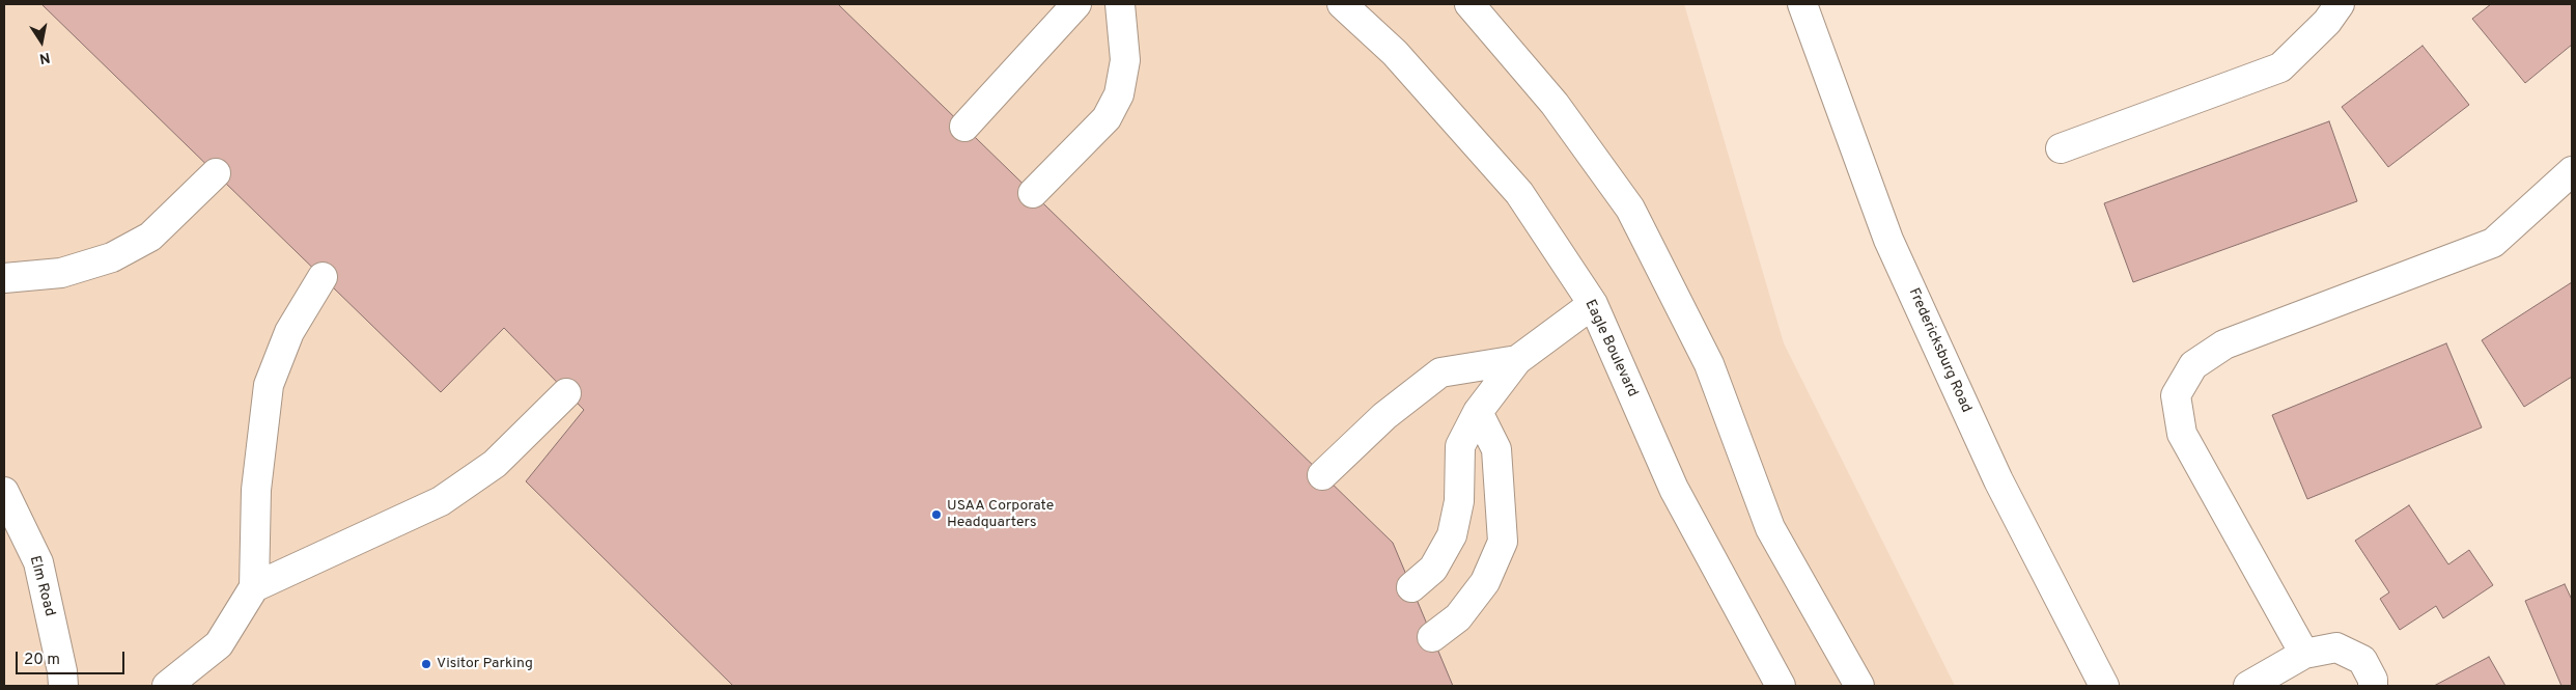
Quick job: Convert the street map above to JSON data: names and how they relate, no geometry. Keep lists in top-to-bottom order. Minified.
{"streets":{"street":["Eagle Boulevard","Fredericksburg Road","Elm Road"]},"places":["USAA Corporate Headquarters","Visitor Parking"],"scale_bar":"20 m","north":"bottom"}
